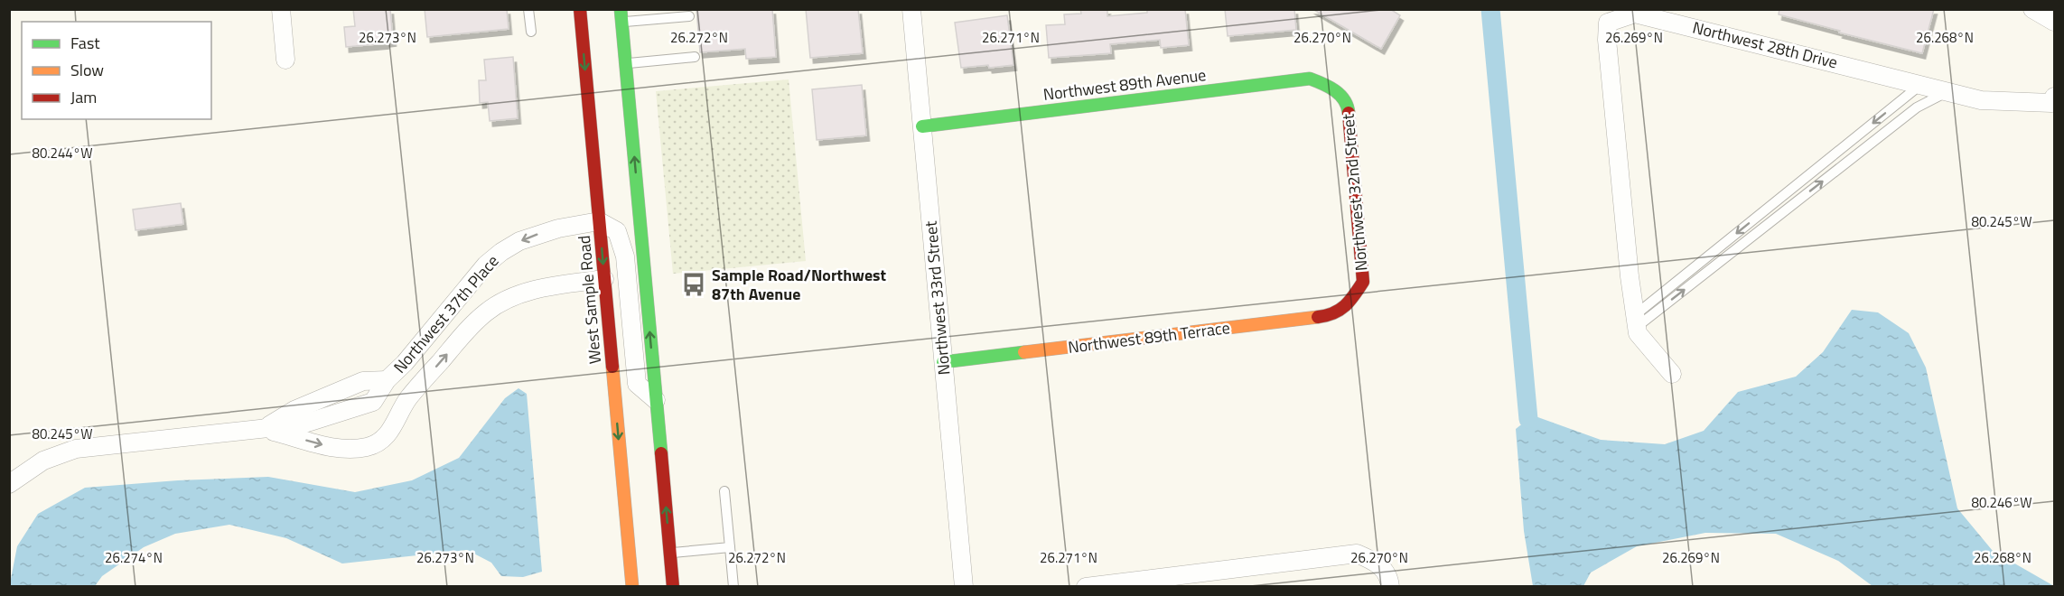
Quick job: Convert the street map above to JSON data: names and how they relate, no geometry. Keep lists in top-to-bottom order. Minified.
{"streets":{"main road":["Northwest 89th Avenue","Northwest 32nd Street","West Sample Road","Northwest 89th Terrace"],"street":["Northwest 28th Drive","Northwest 33rd Street","Northwest 37th Place"]},"crossings":[["Northwest 89th Avenue","Northwest 32nd Street"],["Northwest 89th Avenue","Northwest 33rd Street"],["Northwest 32nd Street","Northwest 89th Terrace"],["Northwest 33rd Street","Northwest 89th Terrace"],["West Sample Road","Northwest 37th Place"]],"places":{"bus stop":["Sample Road/Northwest 87th Avenue"]},"legend":["Fast","Slow","Jam"],"coordinates":["26.273°N","26.272°N","26.271°N","26.270°N","26.269°N","26.268°N","80.244°W","80.245°W","80.246°W","26.274°N"]}
